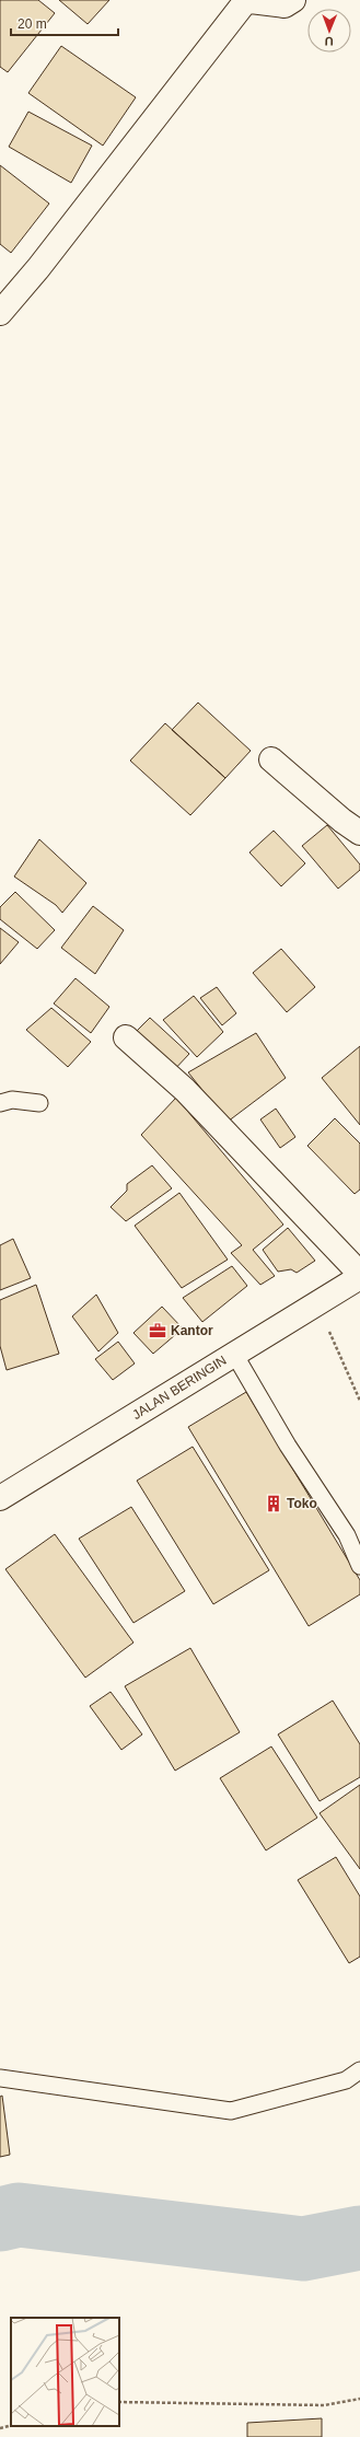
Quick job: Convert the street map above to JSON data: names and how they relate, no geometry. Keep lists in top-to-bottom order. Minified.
{"streets":{"street":["JALAN BERINGIN"]},"places":{"office":["Kantor"],"building":["Toko"]},"scale_bar":"20 m","north":"bottom"}
